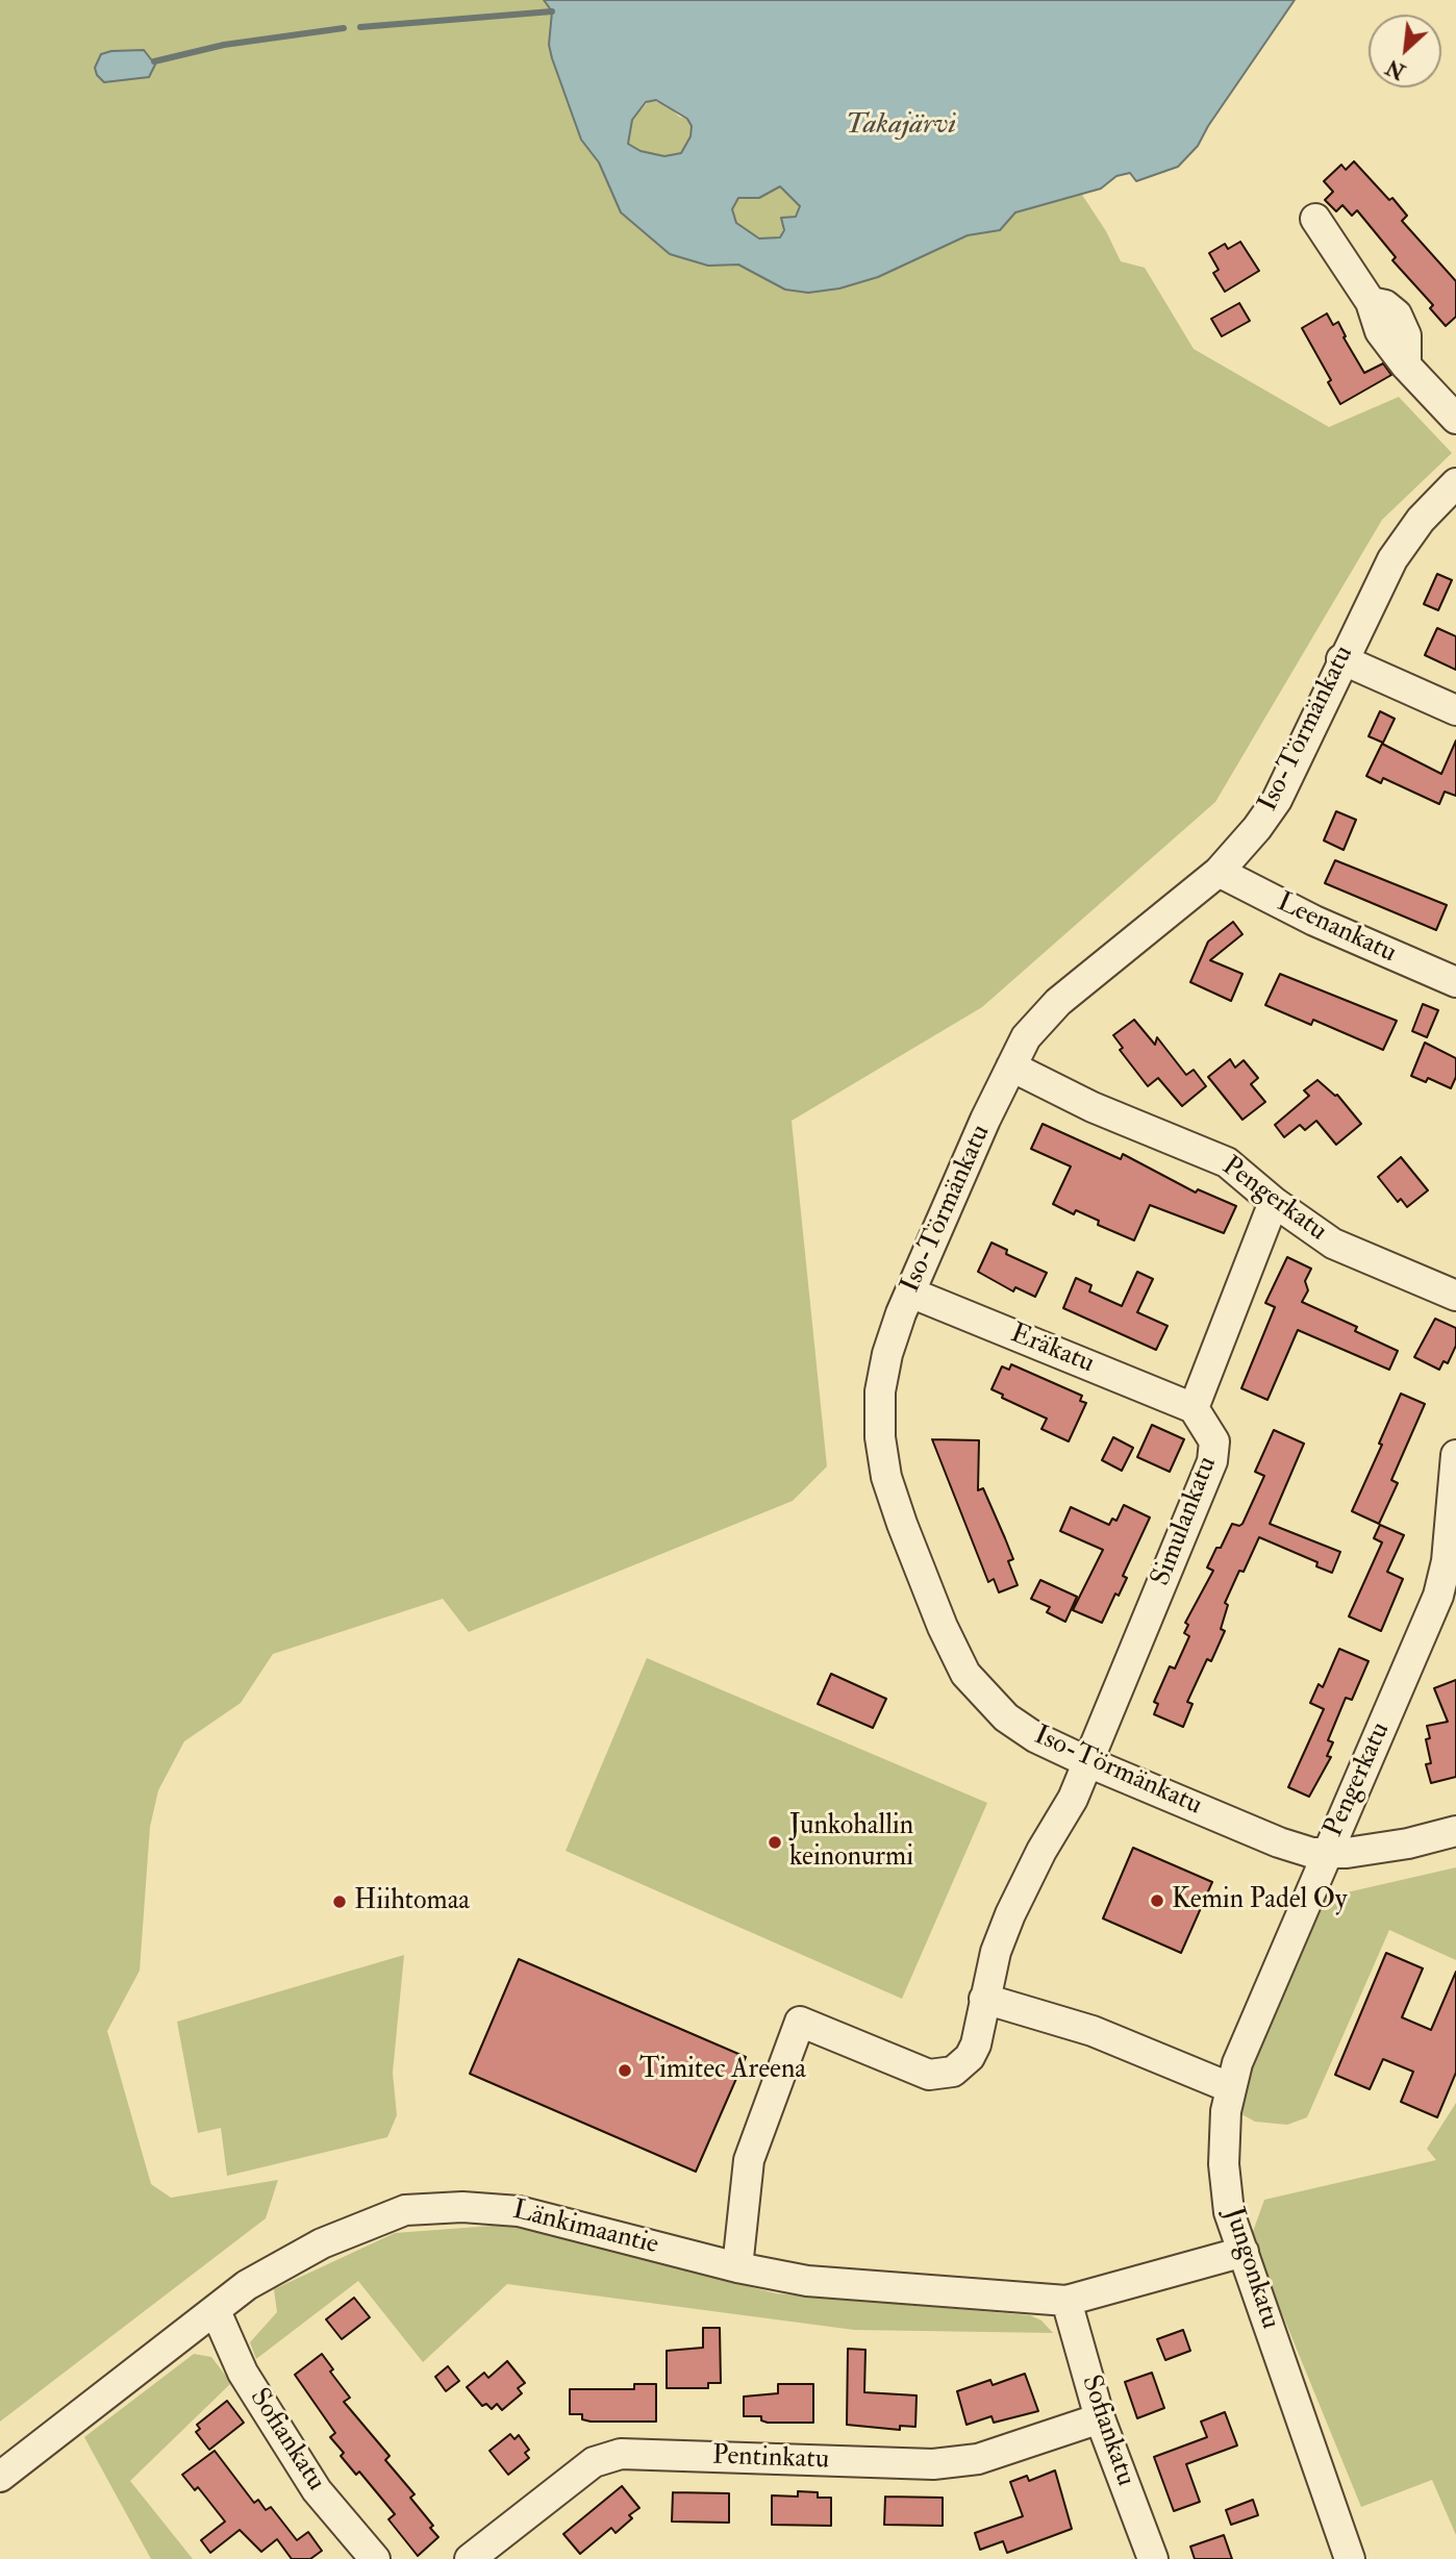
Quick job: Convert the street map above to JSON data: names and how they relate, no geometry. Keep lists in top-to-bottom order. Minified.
{"streets":{"street":["Iso-Törmänkatu","Leenankatu","Pengerkatu","Eräkatu","Simulankatu","Länkimaantie","Jungonkatu","Sofiankatu","Pentinkatu"]},"crossings":[["Iso-Törmänkatu","Leenankatu"],["Iso-Törmänkatu","Pengerkatu"],["Iso-Törmänkatu","Eräkatu"],["Iso-Törmänkatu","Simulankatu"],["Iso-Törmänkatu","Jungonkatu"],["Pengerkatu","Jungonkatu"],["Eräkatu","Simulankatu"],["Simulankatu","Länkimaantie"],["Länkimaantie","Jungonkatu"],["Länkimaantie","Sofiankatu"],["Sofiankatu","Pentinkatu"]],"water":["Takajärvi"],"places":["Junkohallin keinonurmi","Kemin Padel Oy","Hiihtomaa","Timitec Areena"],"north":"bottom left"}
